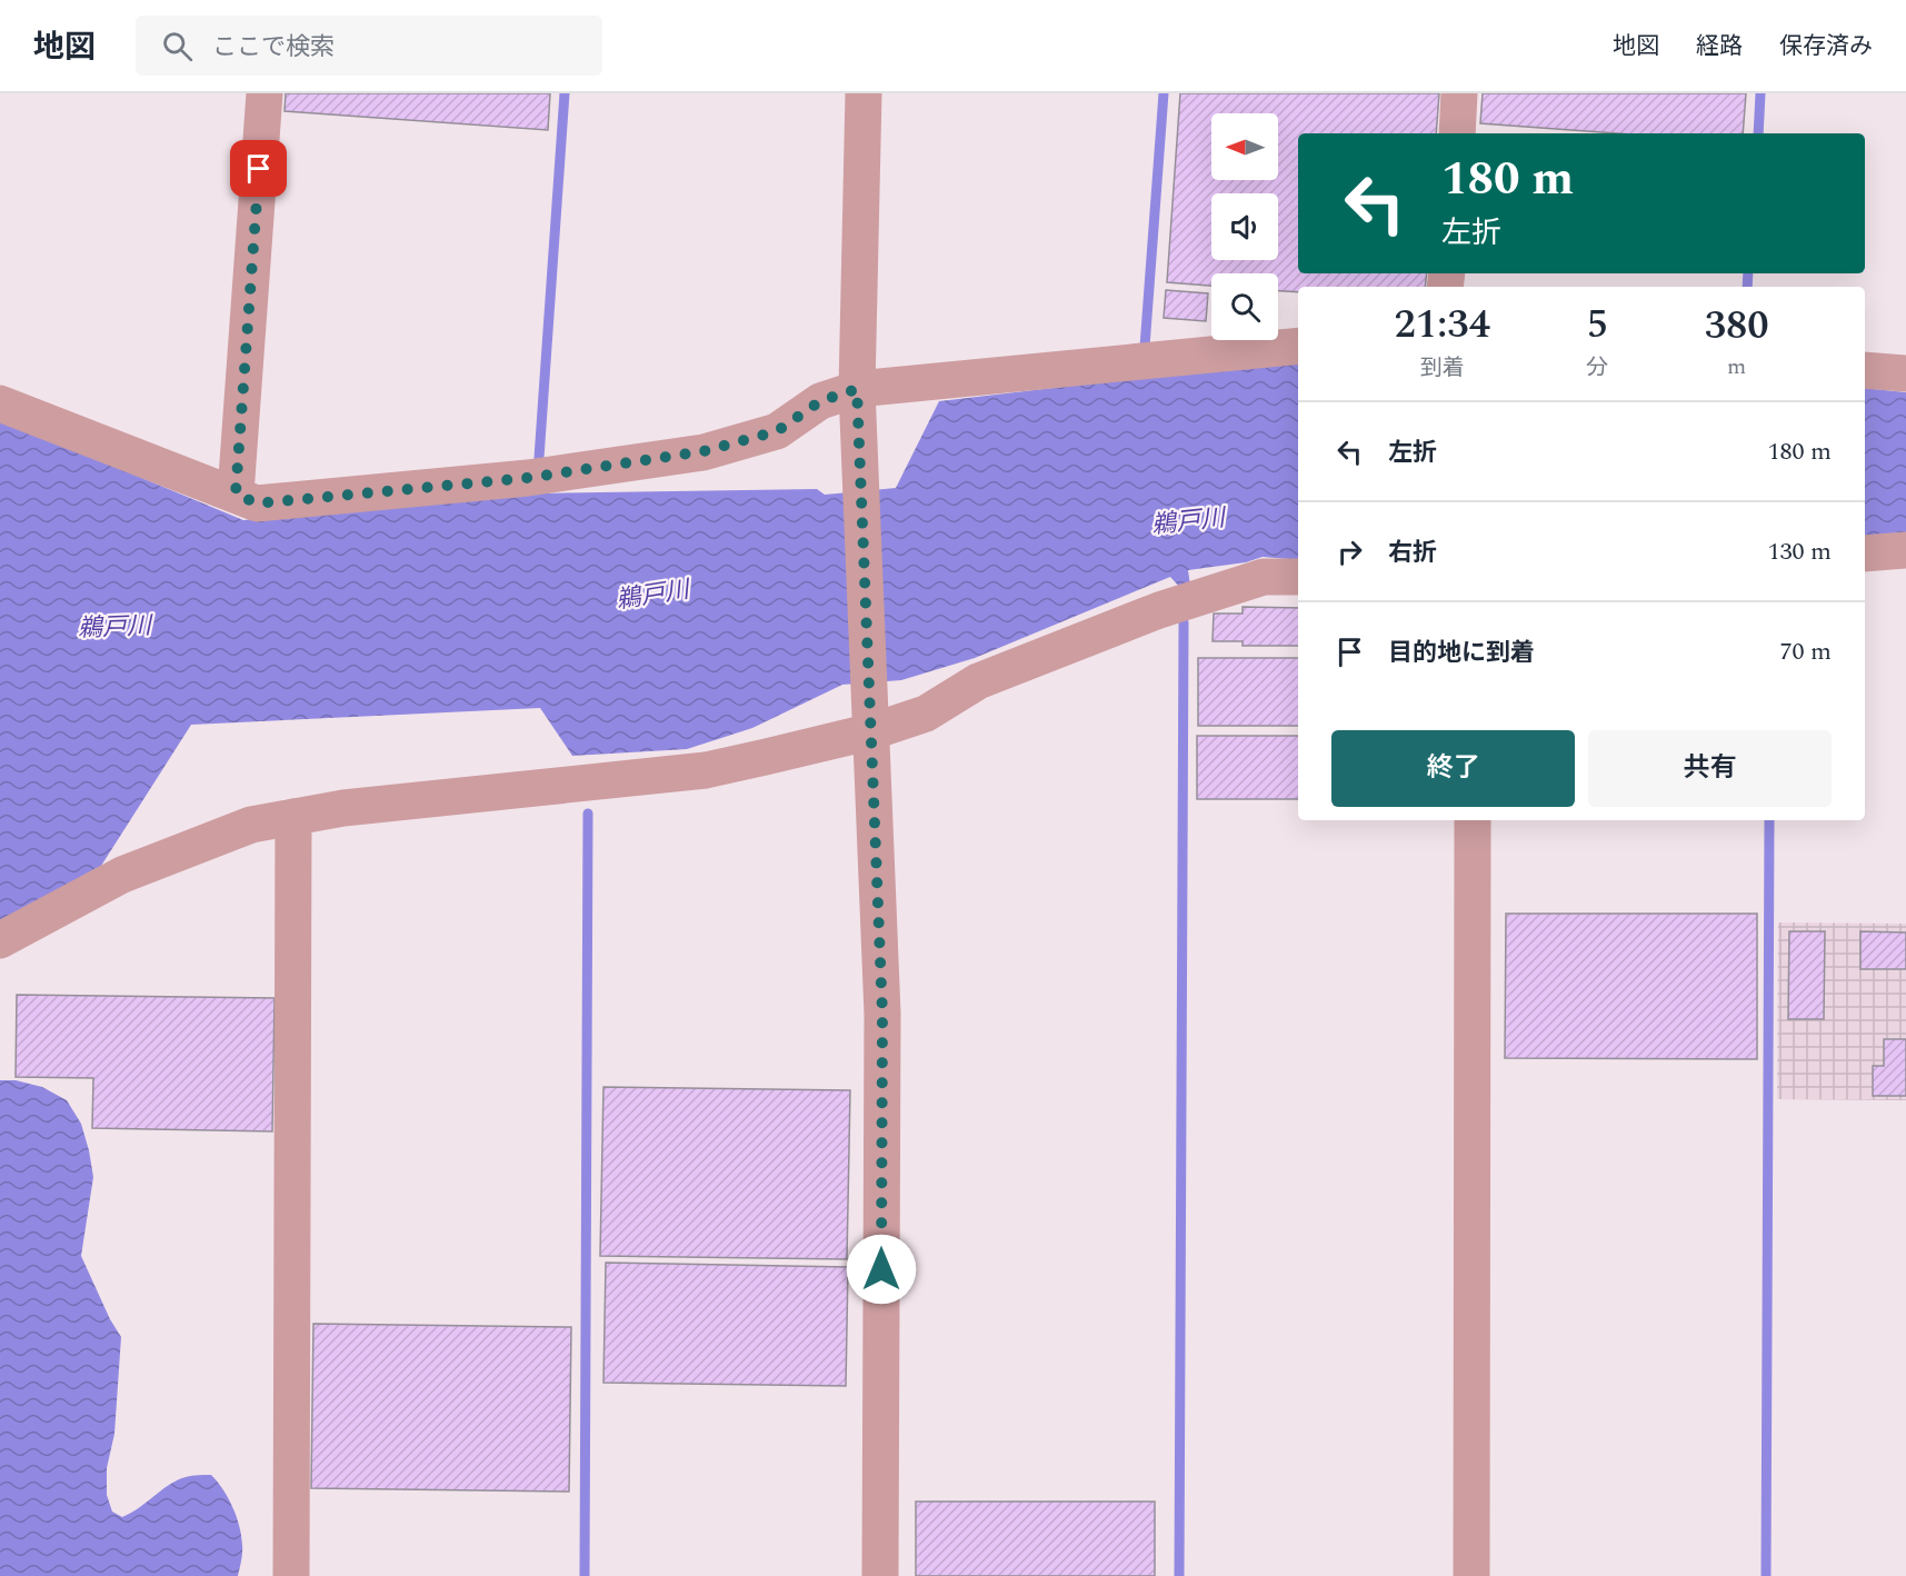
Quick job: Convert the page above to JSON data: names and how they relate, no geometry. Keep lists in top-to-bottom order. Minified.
{"water":["鵜戸川"],"north":"left","page":{"header":"地図","search":"ここで検索","nav":["地図","経路","保存済み"],"turn":["180 m","左折"],"eta":["21:34","到着","5","分","380","m"],"list":[{"name":"左折","value":"180 m"},{"name":"右折","value":"130 m"},{"name":"目的地に到着","value":"70 m"}],"buttons":["終了","共有"]}}
